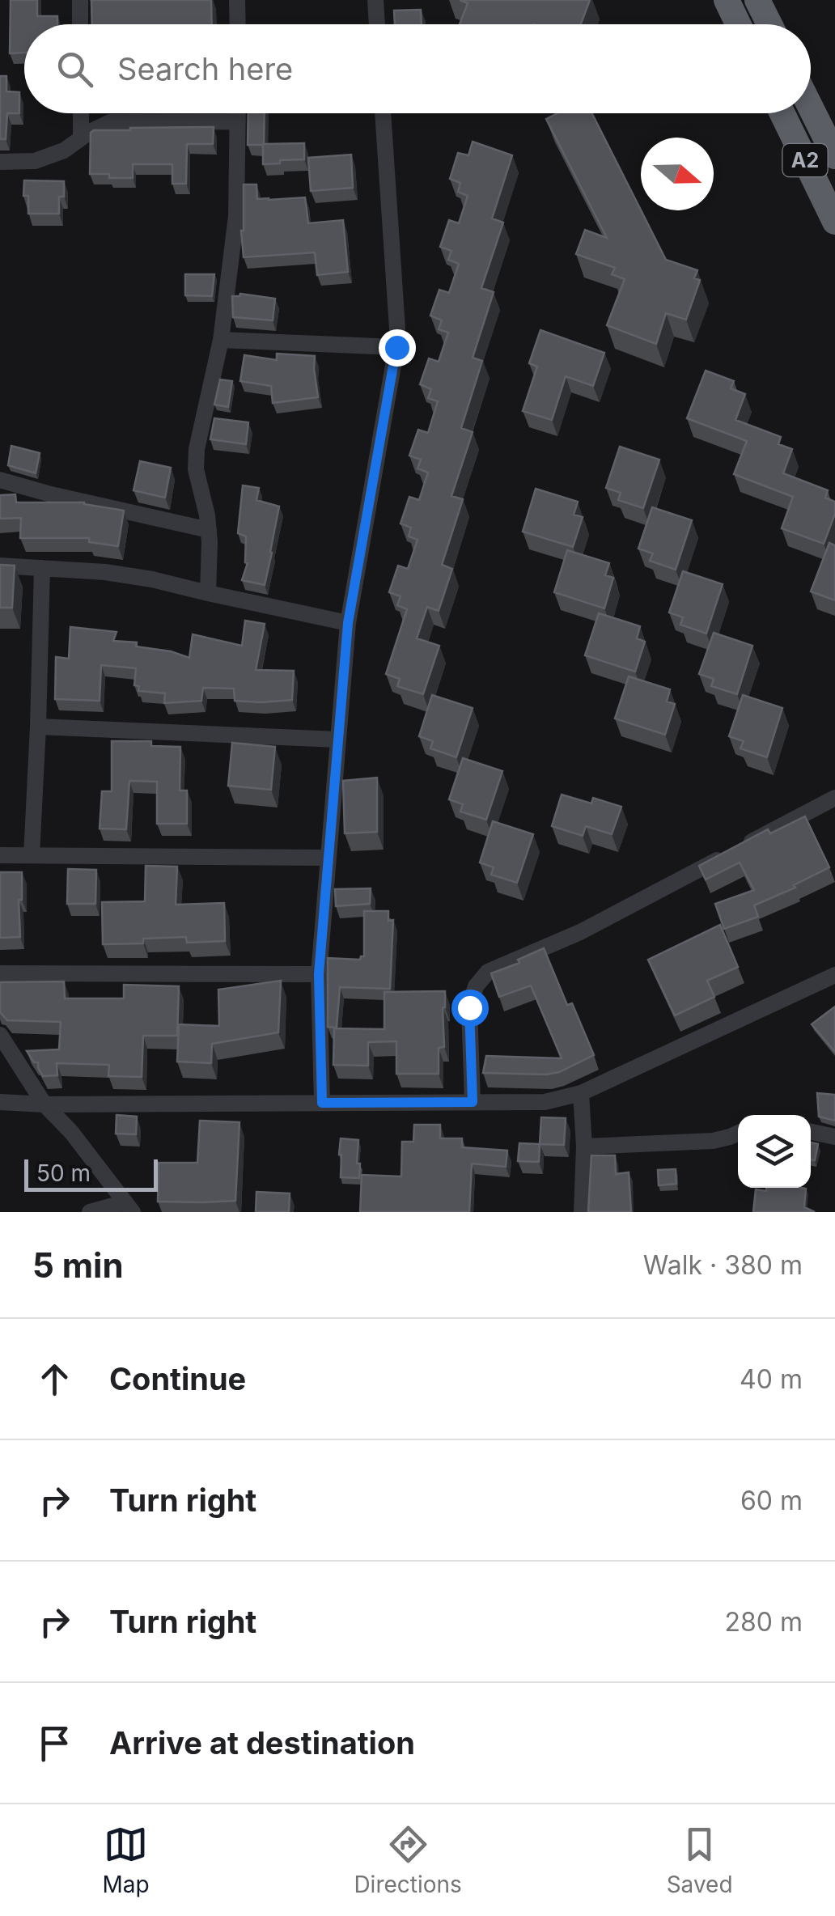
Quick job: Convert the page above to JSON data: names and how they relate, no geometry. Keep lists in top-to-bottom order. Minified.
{"streets":{"highway":["A2"]},"scale_bar":"50 m","north":"right","page":{"search":"Search here","scale":"50 m","heading":["5 min","Walk · 380 m"],"list":[["Continue","40 m"],["Turn right","60 m"],["Turn right","280 m"],"Arrive at destination"],"nav":["Map","Directions","Saved"]}}
